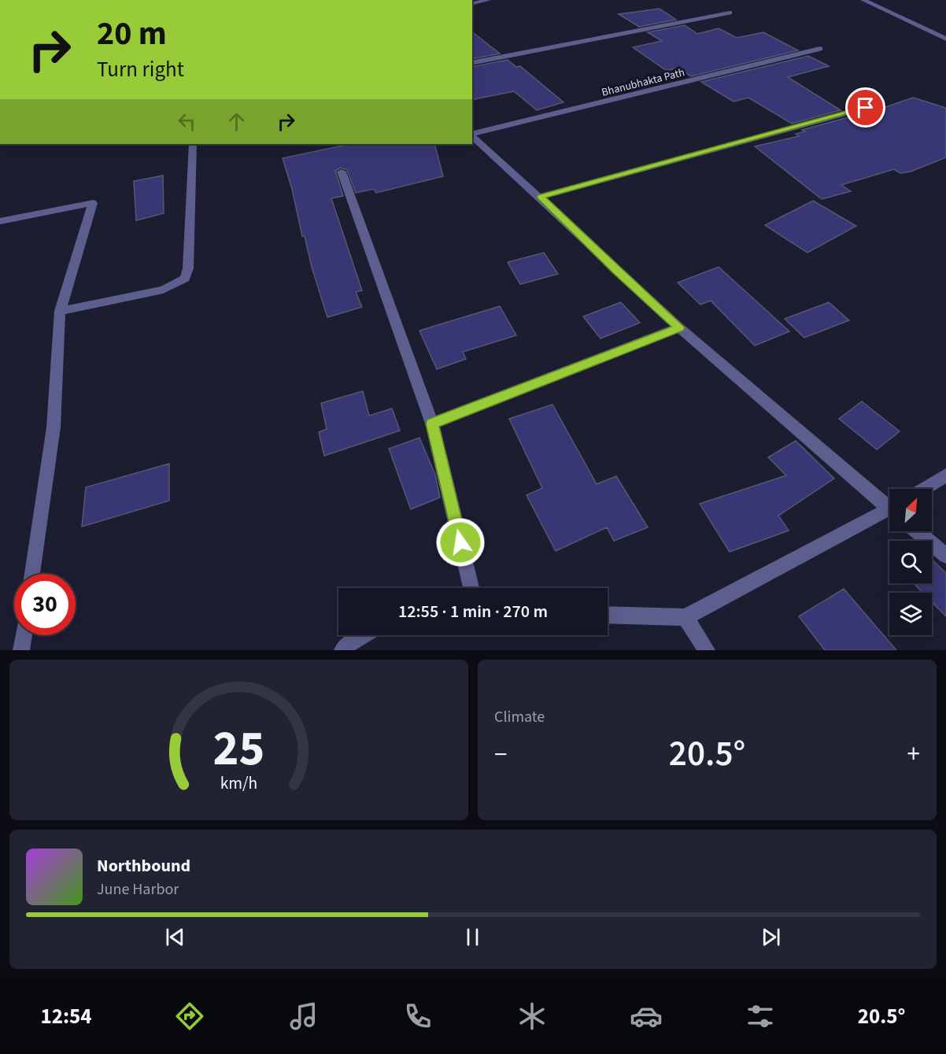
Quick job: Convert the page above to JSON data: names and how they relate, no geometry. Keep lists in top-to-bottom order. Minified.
{"streets":{"street":["Bhanubhakta Path"]},"north":"top right","page":{"turn":["20 m","Turn right"],"limit":"30","trip":"12:55 · 1 min · 270 m","tile":"Climate","heat":["−","20.5°","+"],"song":["Northbound","June Harbor"],"tabs":["12:54","20.5°"],"gauge":["25","km/h"]}}
